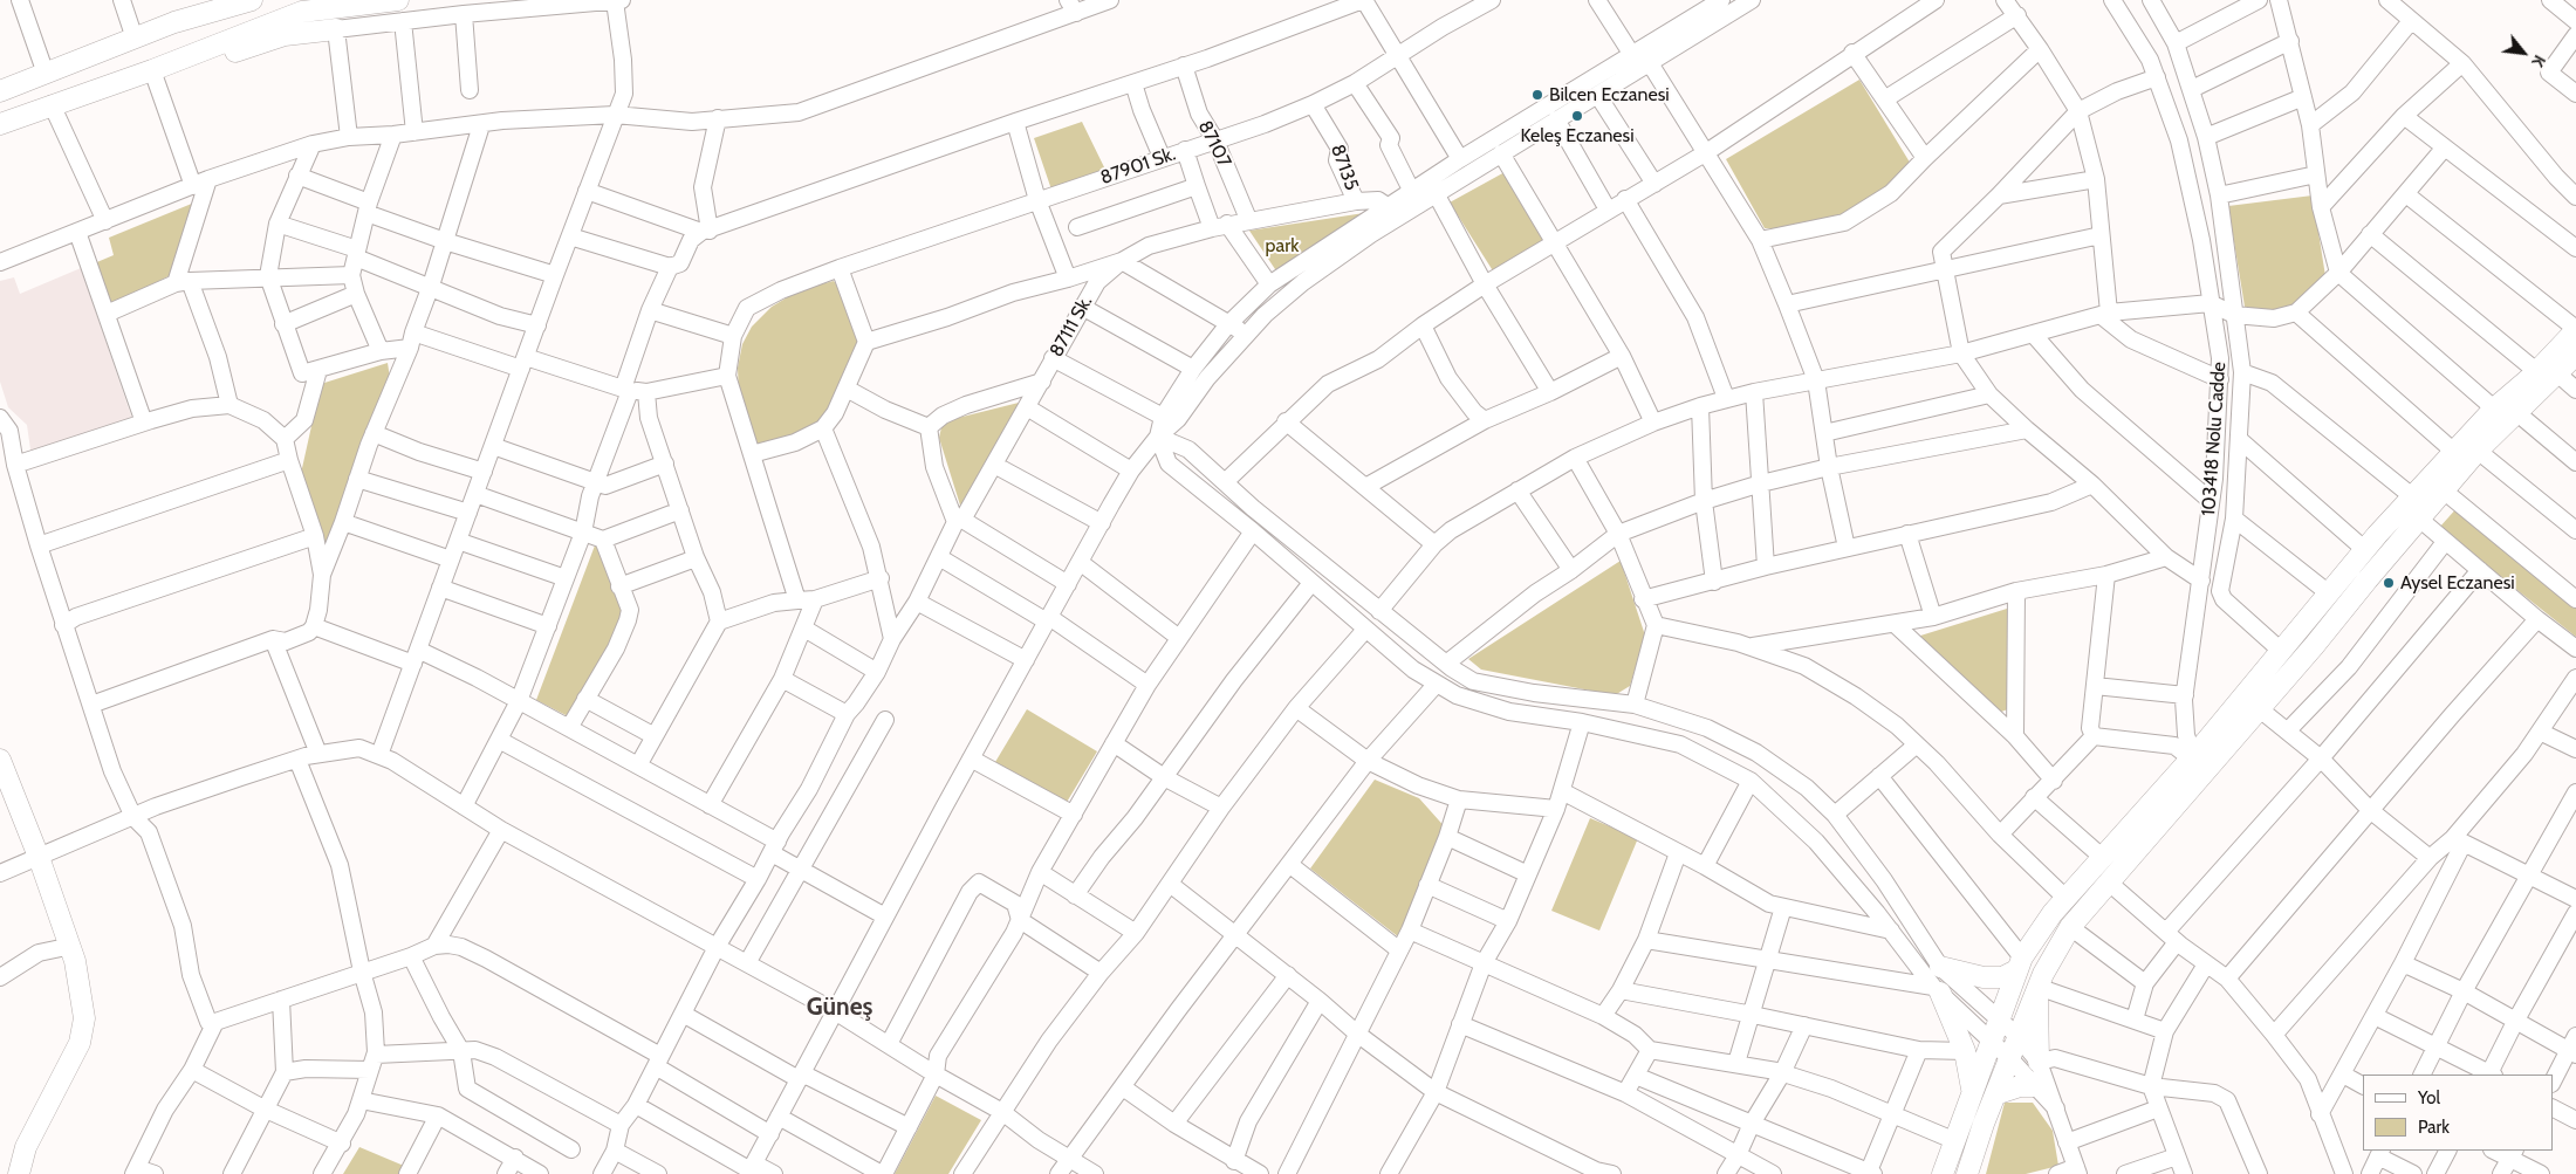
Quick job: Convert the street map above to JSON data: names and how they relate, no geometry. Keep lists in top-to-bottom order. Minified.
{"streets":{"street":["87107","87901 Sk.","87135","87111 Sk.","103418 Nolu Cadde"]},"crossings":[["87107","87901 Sk."],["87107","87111 Sk."],["87901 Sk.","87135"],["87135","87111 Sk."]],"districts":["Güneş"],"parks":["park"],"places":["Bilcen Eczanesi","Keleş Eczanesi","Aysel Eczanesi"],"legend":["Yol","Park"],"north":"bottom right"}
